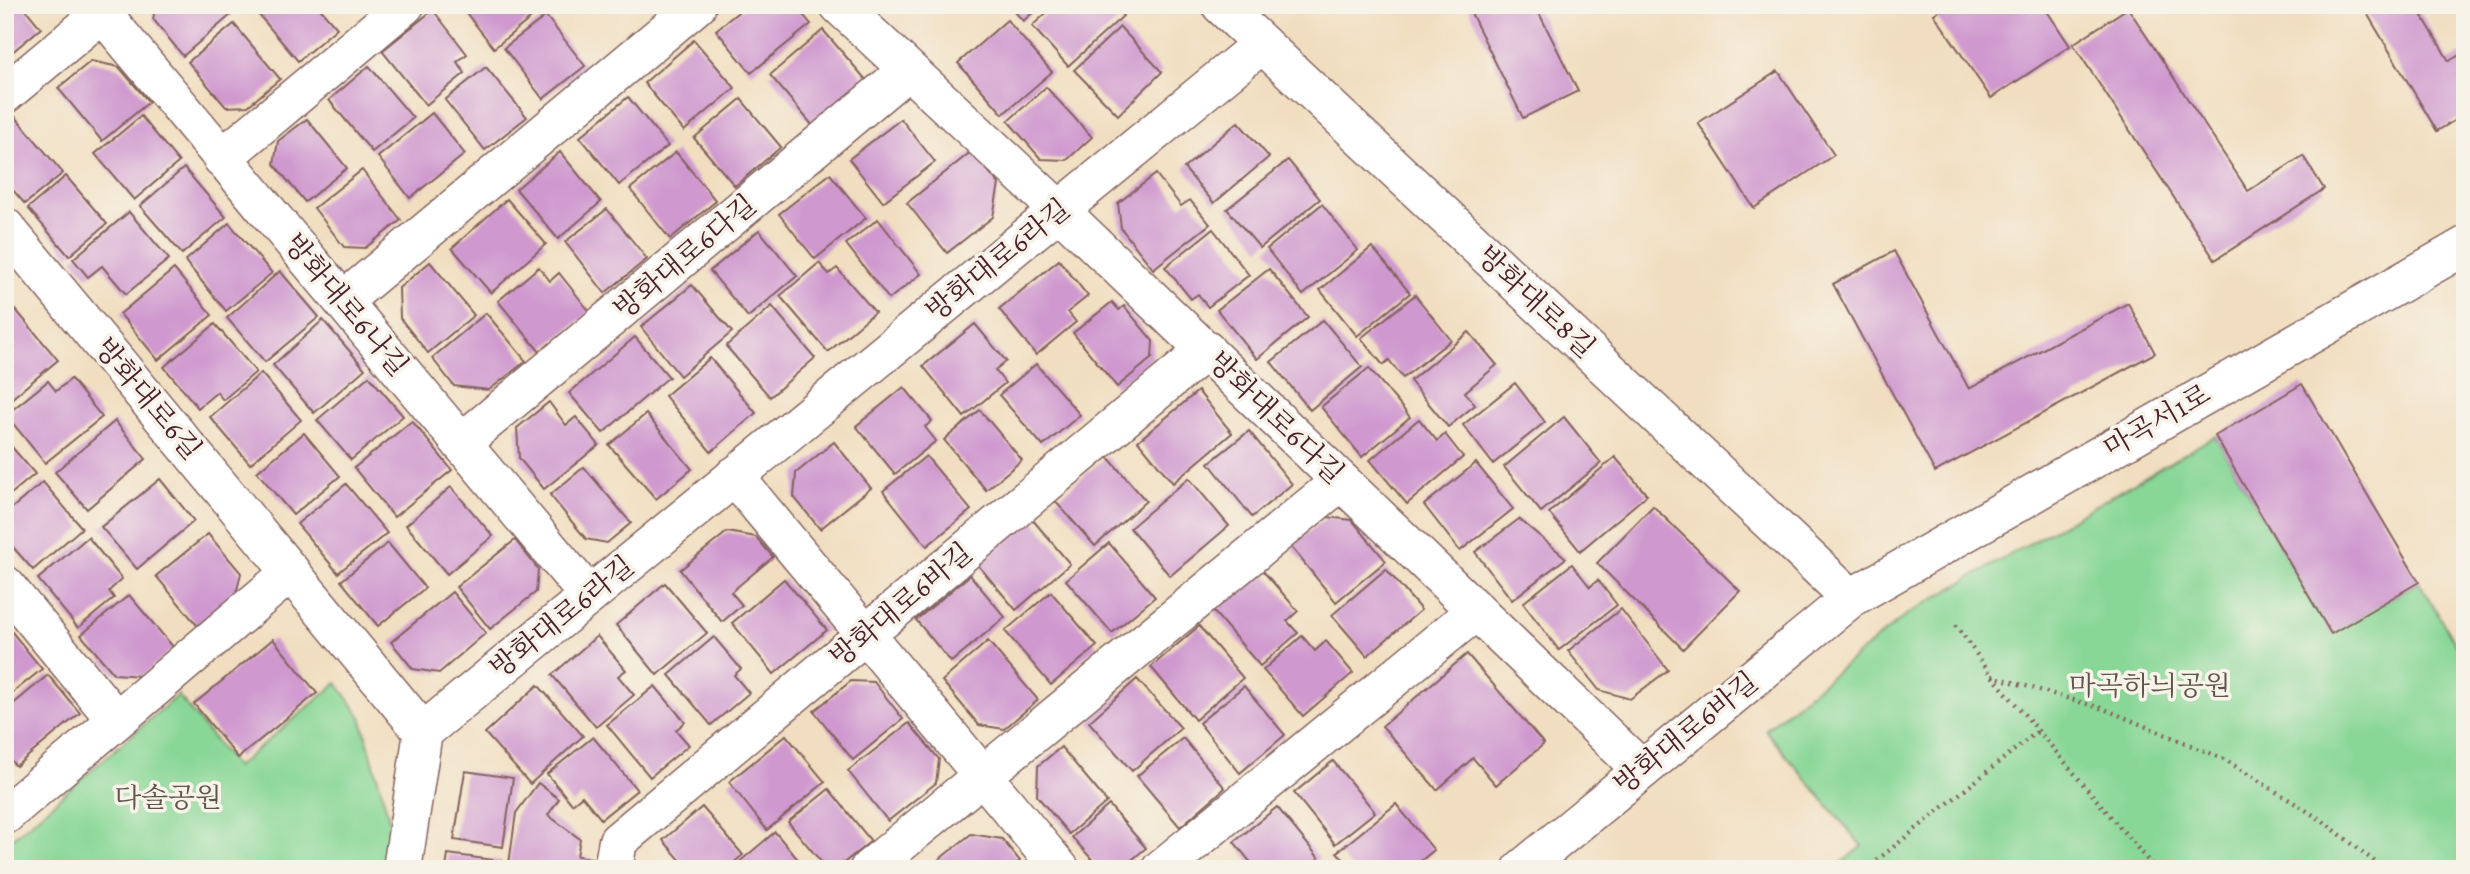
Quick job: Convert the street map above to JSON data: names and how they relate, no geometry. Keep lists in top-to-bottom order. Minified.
{"streets":{"street":["방화대로6다길","방화대로6라길","방화대로8길","방화대로6나길","방화대로6길","마곡서1로","방화대로6바길"]},"crossings":[["방화대로6다길","방화대로6라길"],["방화대로6다길","방화대로6나길"],["방화대로6다길","방화대로6바길"],["방화대로6라길","방화대로8길"],["방화대로6라길","방화대로6나길"],["방화대로6라길","방화대로6길"],["방화대로8길","마곡서1로"],["방화대로8길","방화대로6바길"],["마곡서1로","방화대로6바길"]],"parks":["마곡하늬공원","다솔공원"]}
